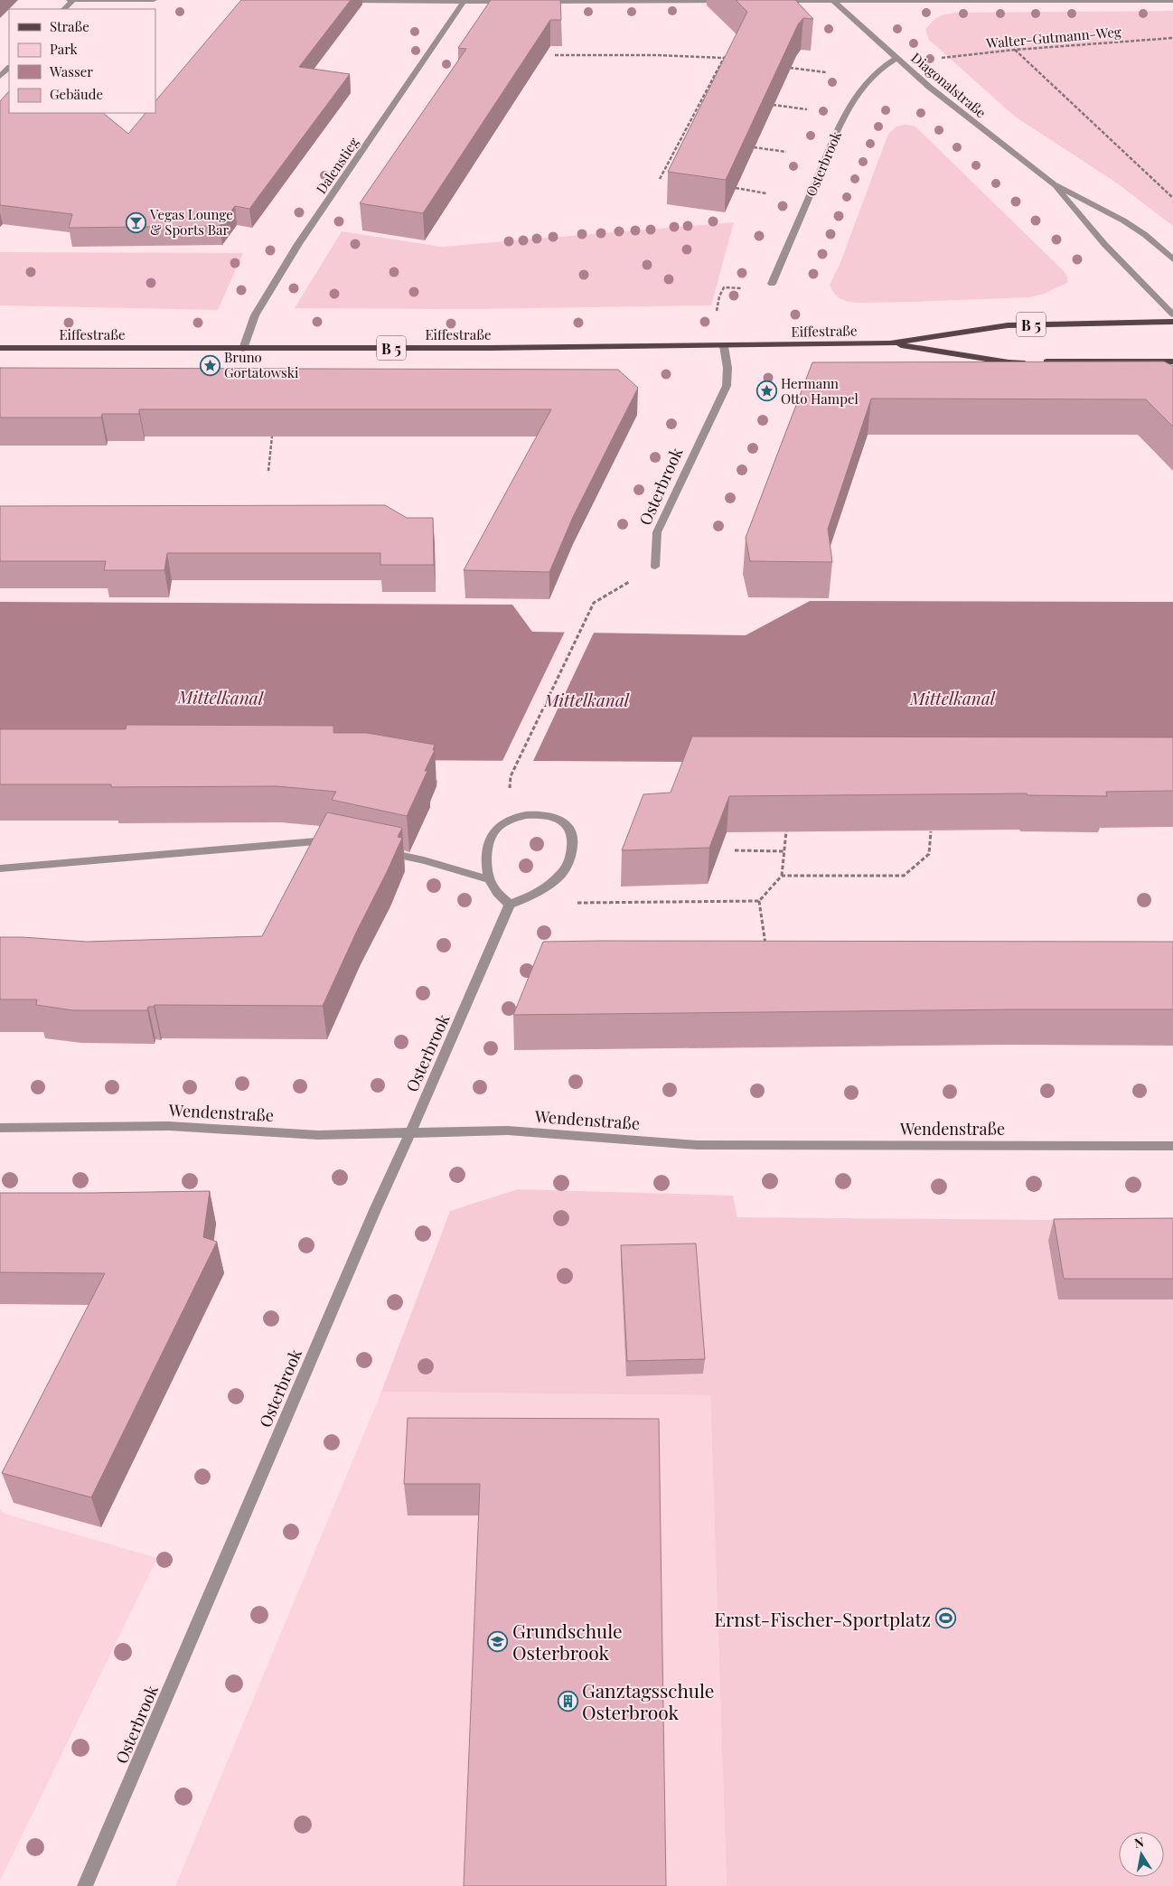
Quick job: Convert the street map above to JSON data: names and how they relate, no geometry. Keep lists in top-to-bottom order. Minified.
{"streets":{"main road":["B 5","Eiffestraße"],"street":["Diagonalstraße","Osterbrook","Dalenstieg","Wendenstraße"],"path":["Walter-Gutmann-Weg"]},"crossings":[["Diagonalstraße","Osterbrook"],["Osterbrook","Eiffestraße"],["Osterbrook","Wendenstraße"],["Dalenstieg","Eiffestraße"]],"water":["Mittelkanal"],"places":{"bar":["Vegas Lounge & Sports Bar"],"place":["Bruno Gortatowski","Hermann Otto Hampel"],"sports":["Ernst-Fischer-Sportplatz"],"school or university":["Grundschule Osterbrook"],"building":["Ganztagsschule Osterbrook"]},"legend":["Straße","Park","Wasser","Gebäude"],"north":"top"}
